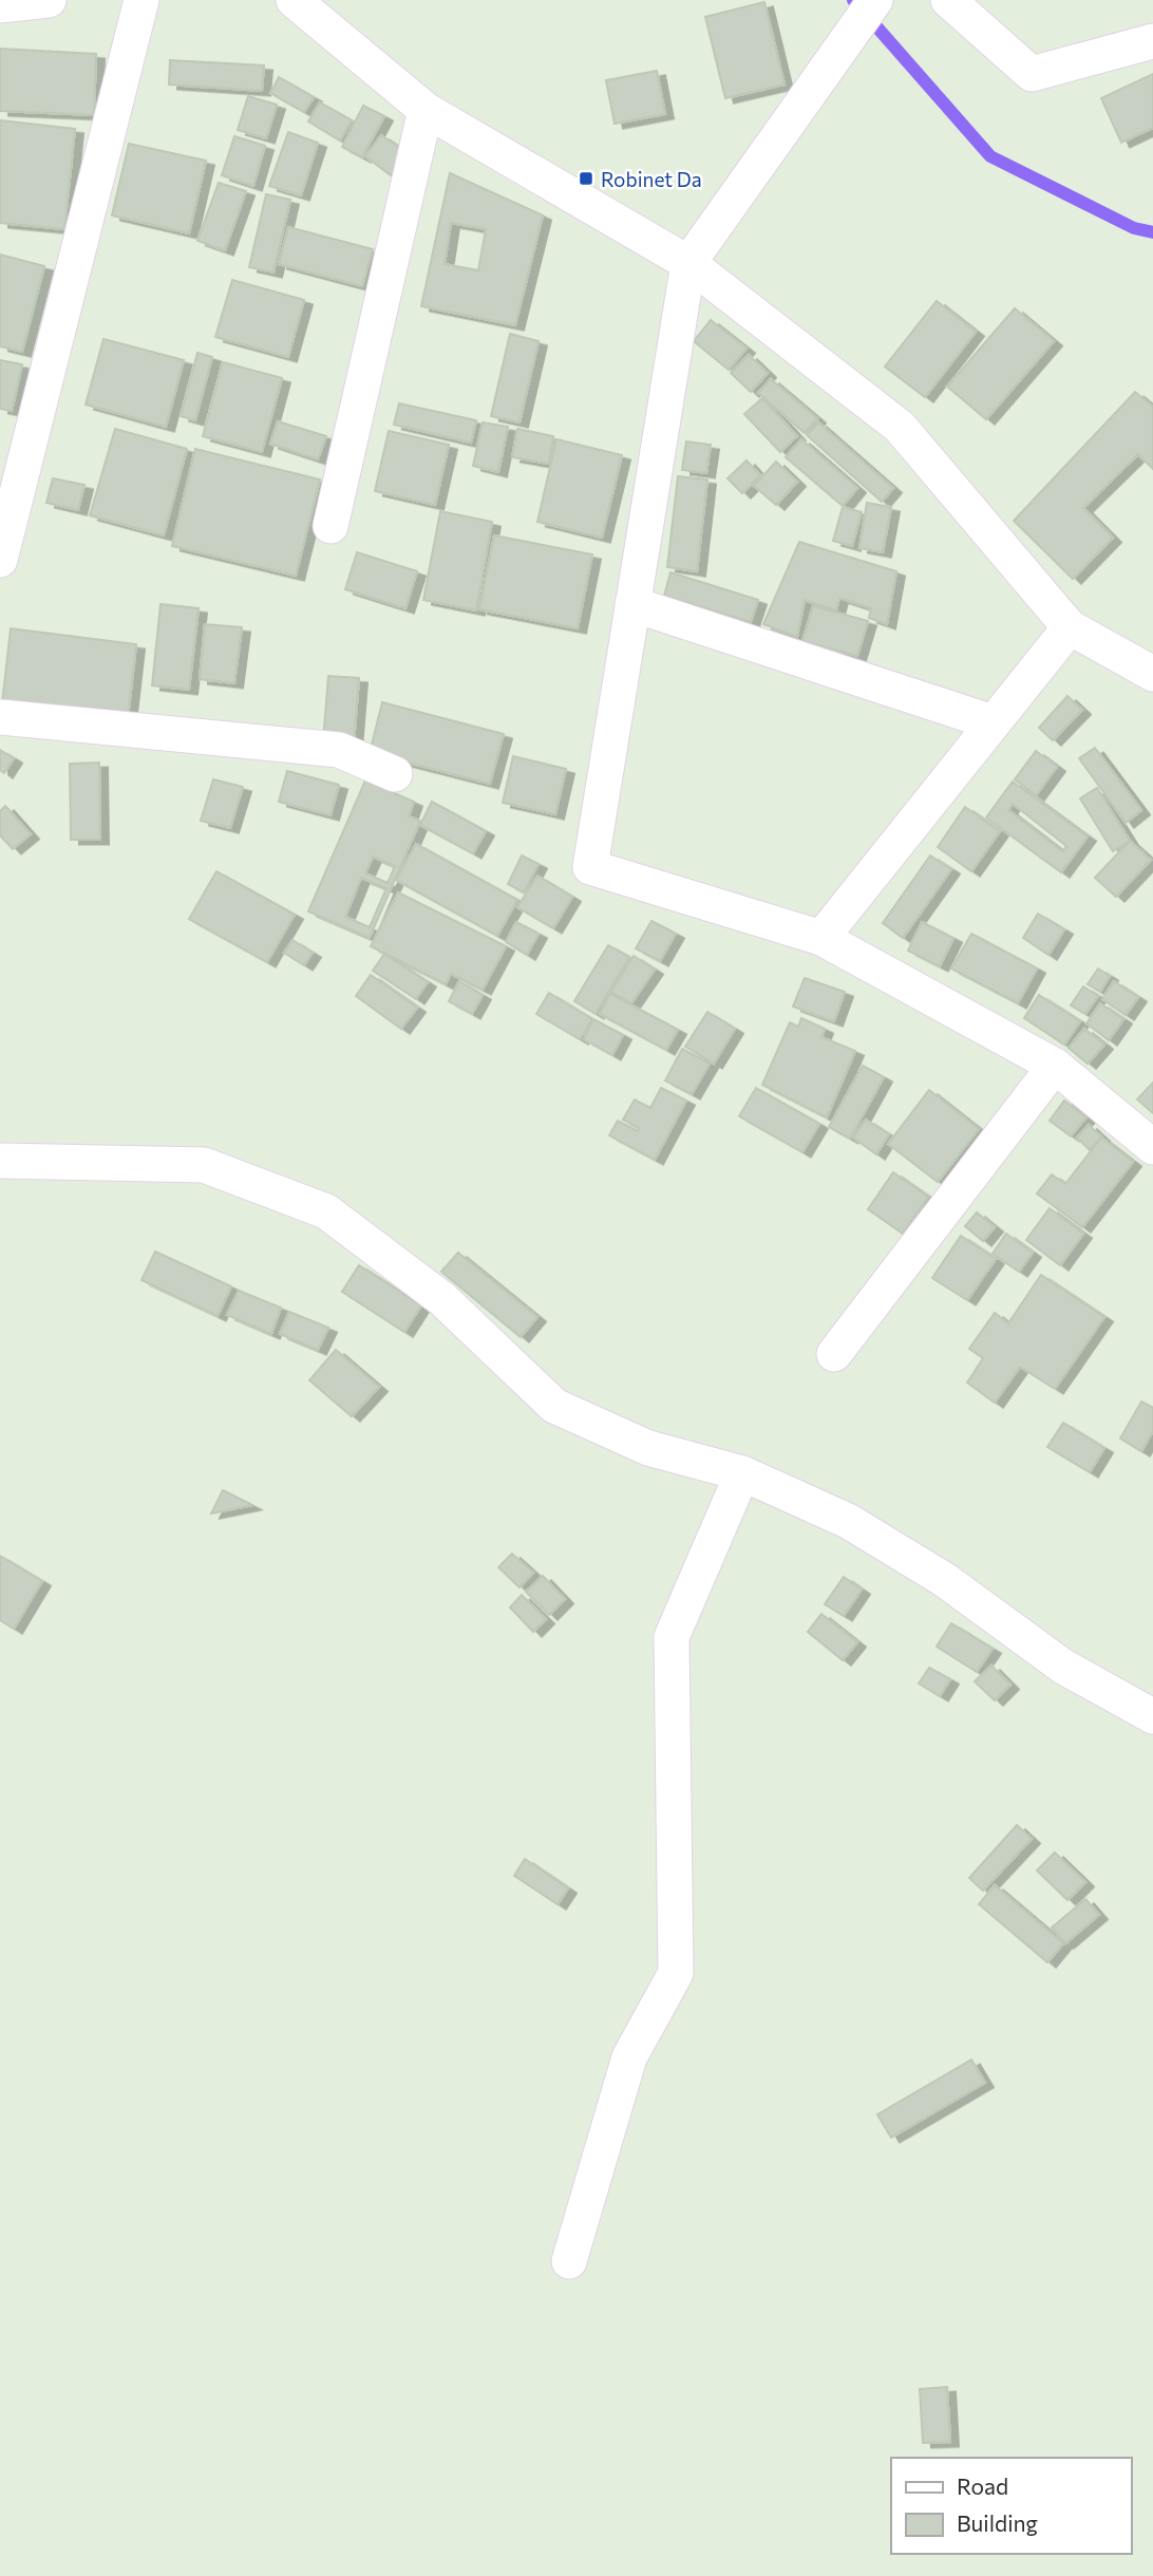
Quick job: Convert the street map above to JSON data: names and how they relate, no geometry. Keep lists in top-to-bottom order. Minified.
{"places":{"transit":["Robinet Da"]},"legend":["Road","Building"]}
